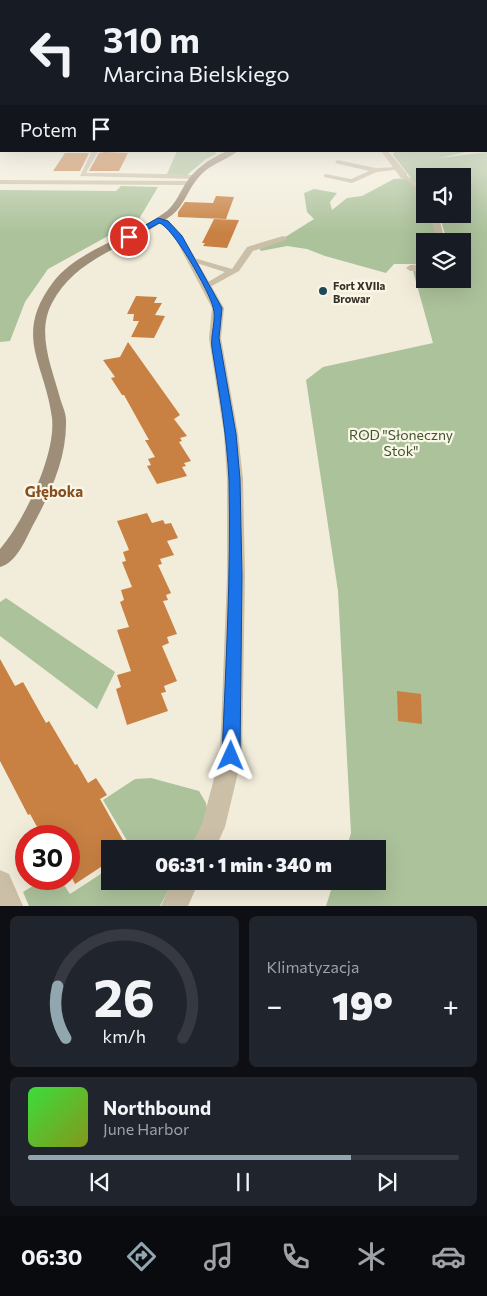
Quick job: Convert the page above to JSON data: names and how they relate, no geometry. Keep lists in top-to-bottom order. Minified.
{"districts":["Głęboka"],"parks":["ROD \"Słoneczny Stok\""],"places":["Fort XVIIa Browar"],"page":{"turn":["310 m","Marcina Bielskiego"],"then":"Potem","limit":"30","trip":"06:31 · 1 min · 340 m","tile":"Klimatyzacja","heat":["−","19°","+"],"song":["Northbound","June Harbor"],"tabs":"06:30","gauge":["26","km/h"]}}
